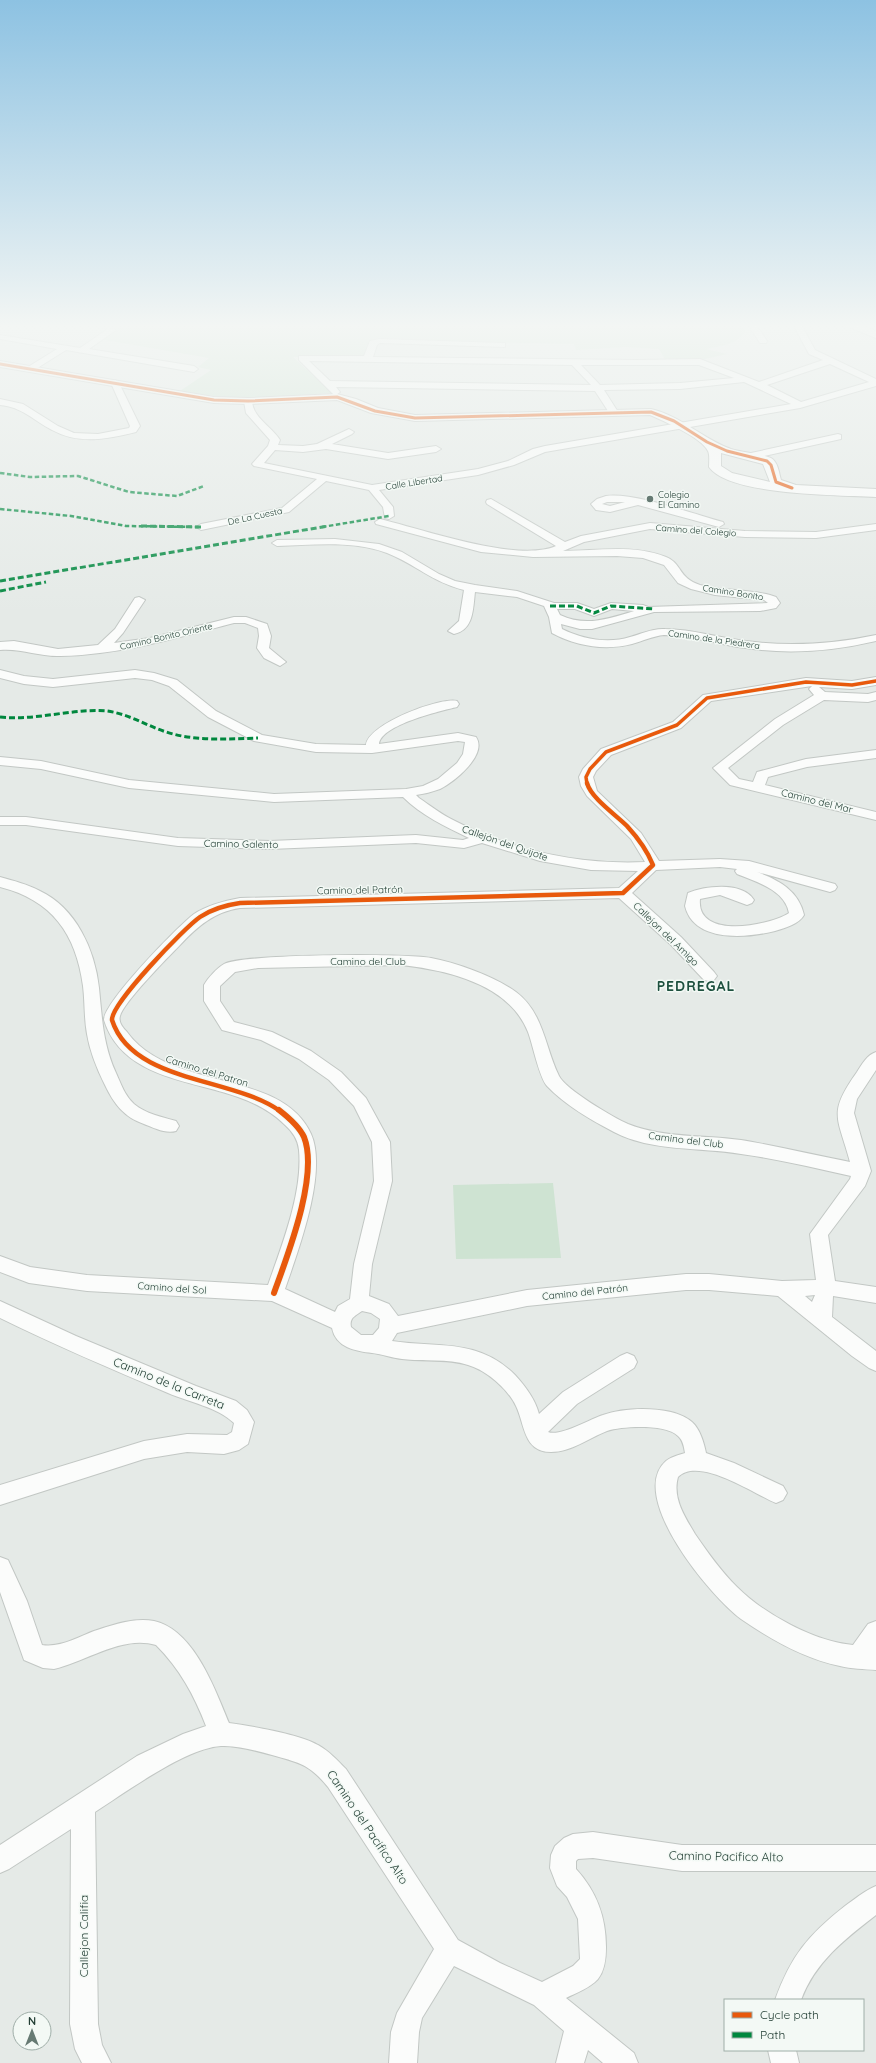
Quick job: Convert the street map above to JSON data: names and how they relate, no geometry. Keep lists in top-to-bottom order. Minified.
{"streets":{"street":["Calle Libertad","De La Cuesta","Camino del Colegio","Camino Bonito","Camino Bonito Oriente","Camino de la Piedrera","Camino del Mar","Callejón del Quijote","Camino Galento","Camino del Patrón","Callejon del Amigo","Camino del Club","Camino del Patron","Camino del Sol","Camino de la Carreta","Camino del Pacifico Alto","Camino Pacifico Alto","Callejon Califia"]},"crossings":[["Calle Libertad","De La Cuesta"],["Camino del Colegio","Camino Bonito"],["Camino Bonito","Camino de la Piedrera"],["Callejón del Quijote","Camino Galento"],["Camino del Patrón","Callejon del Amigo"],["Camino del Patrón","Camino del Club"],["Camino del Patrón","Camino del Patron"],["Camino del Patrón","Camino del Sol"],["Camino del Club","Camino del Sol"],["Camino del Patron","Camino del Sol"],["Camino del Pacifico Alto","Camino Pacifico Alto"],["Camino del Pacifico Alto","Callejon Califia"]],"districts":["PEDREGAL"],"places":["Colegio El Camino"],"legend":["Cycle path","Path"],"north":"top"}
